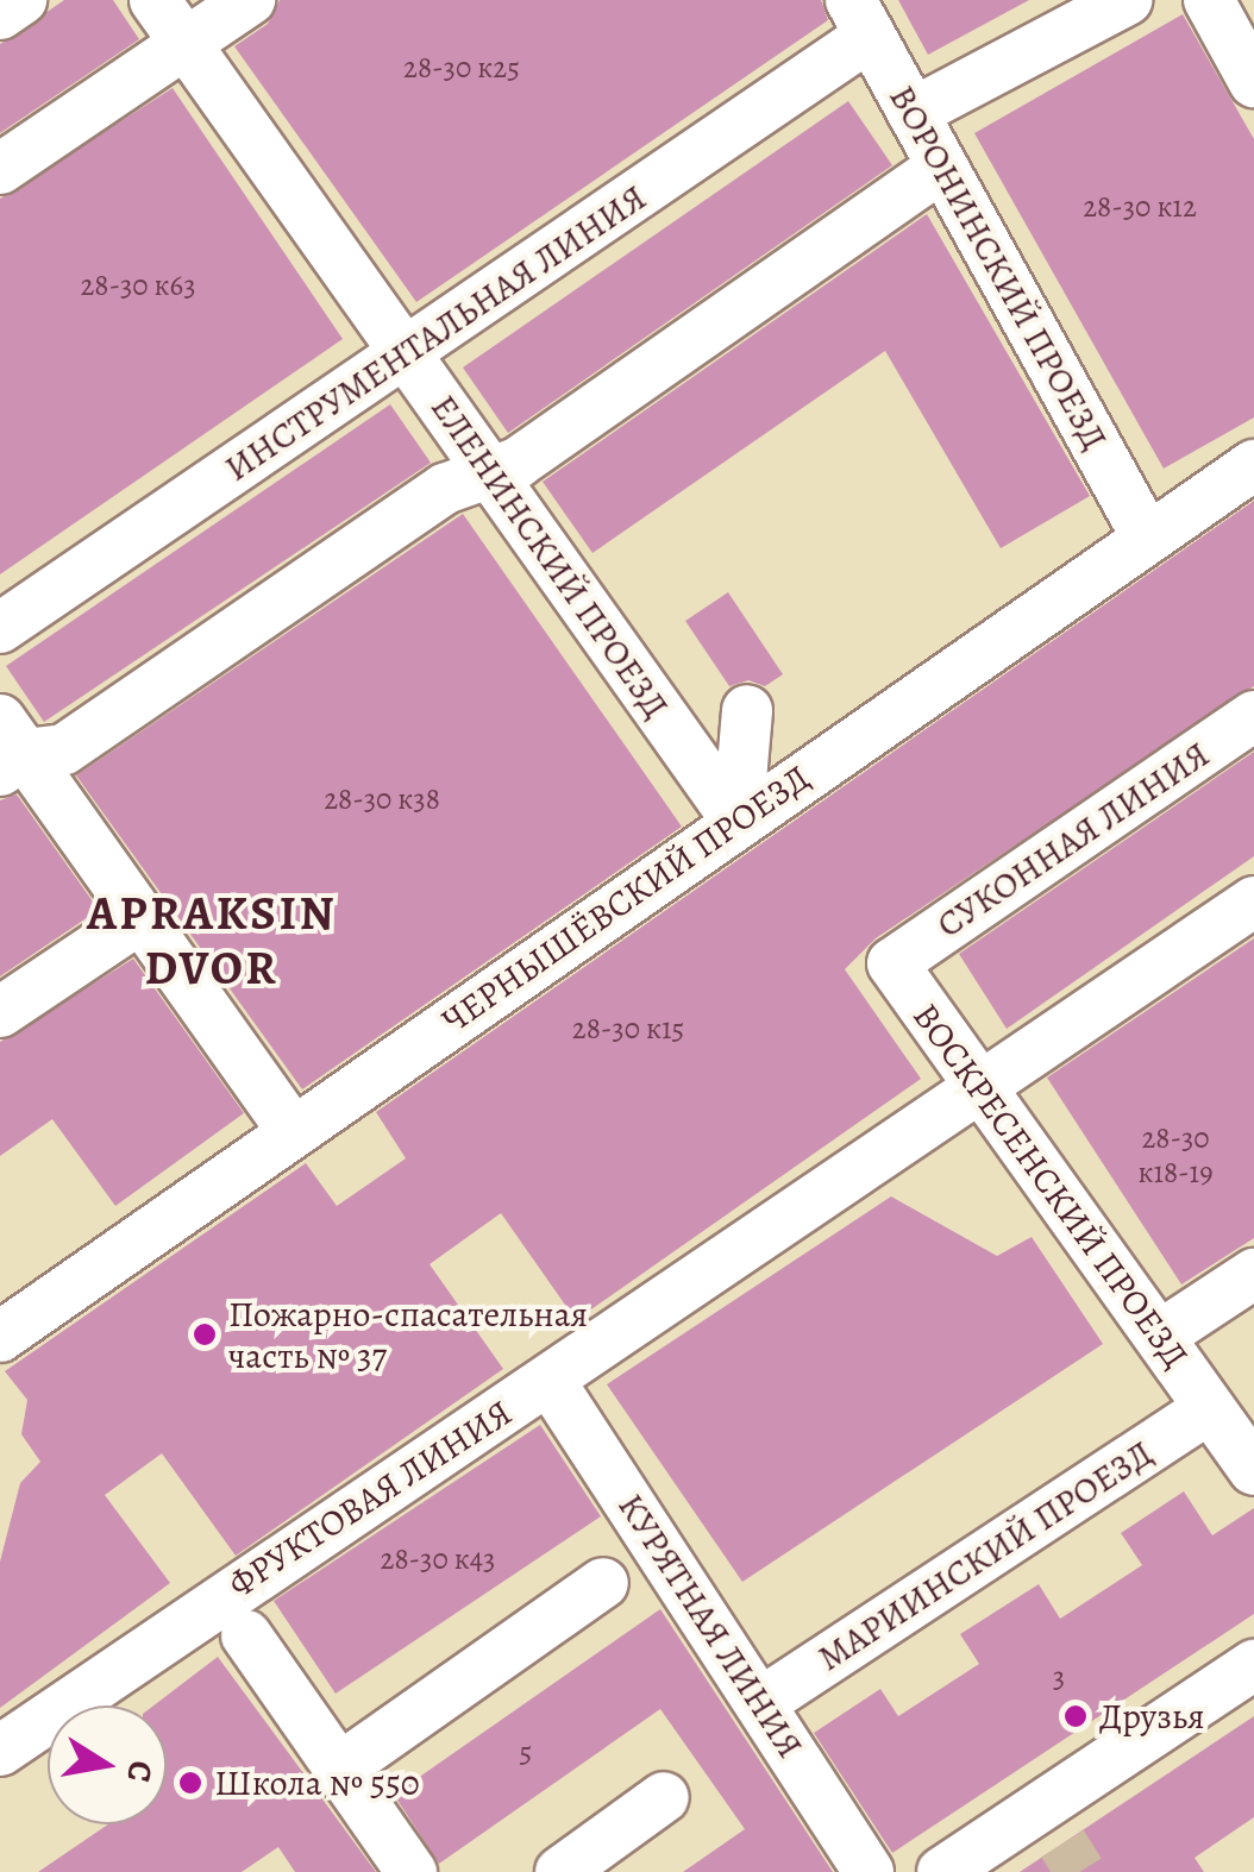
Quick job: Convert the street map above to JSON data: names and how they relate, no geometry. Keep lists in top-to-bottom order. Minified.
{"streets":{"street":["ВОРОНИНСКИЙ ПРОЕЗД","ИНСТРУМЕНТАЛЬНАЯ ЛИНИЯ","ЕЛЕНИНСКИЙ ПРОЕЗД","СУКОННАЯ ЛИНИЯ","ЧЕРНЫШЁВСКИЙ ПРОЕЗД","ВОСКРЕСЕНСКИЙ ПРОЕЗД","ФРУКТОВАЯ ЛИНИЯ","МАРИИНСКИЙ ПРОЕЗД","КУРЯТНАЯ ЛИНИЯ"]},"crossings":[["ВОРОНИНСКИЙ ПРОЕЗД","ИНСТРУМЕНТАЛЬНАЯ ЛИНИЯ"],["ВОРОНИНСКИЙ ПРОЕЗД","ЧЕРНЫШЁВСКИЙ ПРОЕЗД"],["ИНСТРУМЕНТАЛЬНАЯ ЛИНИЯ","ЕЛЕНИНСКИЙ ПРОЕЗД"],["ЕЛЕНИНСКИЙ ПРОЕЗД","ЧЕРНЫШЁВСКИЙ ПРОЕЗД"],["СУКОННАЯ ЛИНИЯ","ВОСКРЕСЕНСКИЙ ПРОЕЗД"],["ВОСКРЕСЕНСКИЙ ПРОЕЗД","ФРУКТОВАЯ ЛИНИЯ"],["ВОСКРЕСЕНСКИЙ ПРОЕЗД","МАРИИНСКИЙ ПРОЕЗД"],["ФРУКТОВАЯ ЛИНИЯ","КУРЯТНАЯ ЛИНИЯ"],["МАРИИНСКИЙ ПРОЕЗД","КУРЯТНАЯ ЛИНИЯ"]],"districts":["APRAKSIN DVOR"],"places":["Пожарно-спасательная часть № 37","Друзья","Школа № 550"],"house_numbers":["28-30 к25","28-30 к12","28-30 к63","28-30 к38","28-30 к15","28-30 к18-19","28-30 к43","3","5"],"north":"right"}
